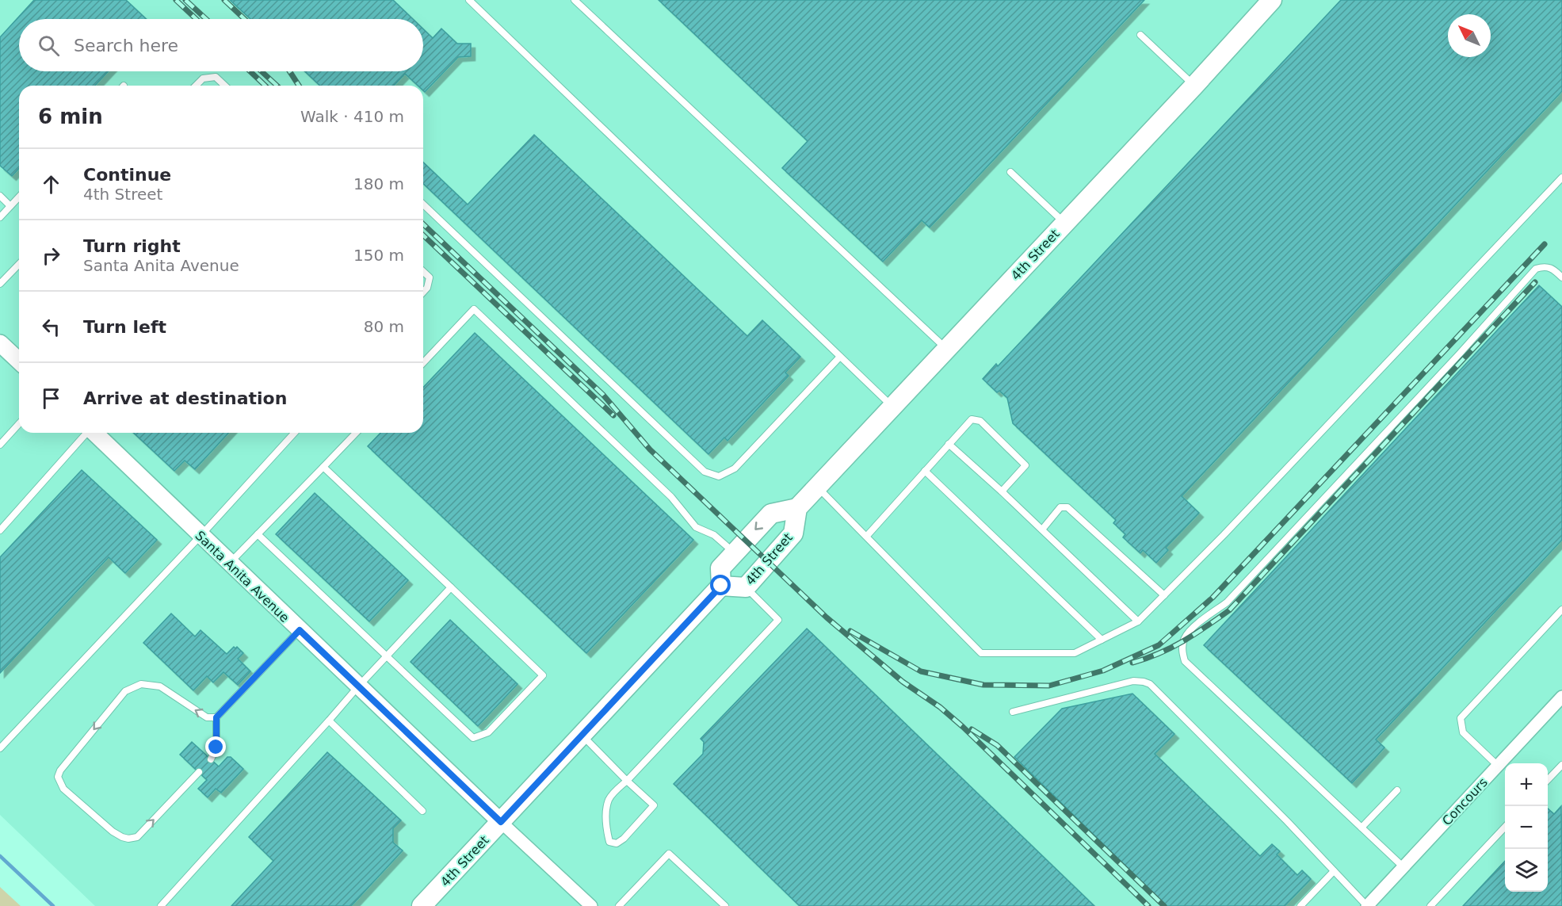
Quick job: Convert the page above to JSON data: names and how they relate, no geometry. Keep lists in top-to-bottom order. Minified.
{"streets":{"main road":["4th Street"],"street":["Santa Anita Avenue","Concours"]},"crossings":[["4th Street","Santa Anita Avenue"]],"north":"top left","page":{"search":"Search here","heading":["6 min","Walk · 410 m"],"list":[["Continue","4th Street","180 m"],["Turn right","Santa Anita Avenue","150 m"],["Turn left","80 m"],"Arrive at destination"],"map_buttons":["+","−"]}}
